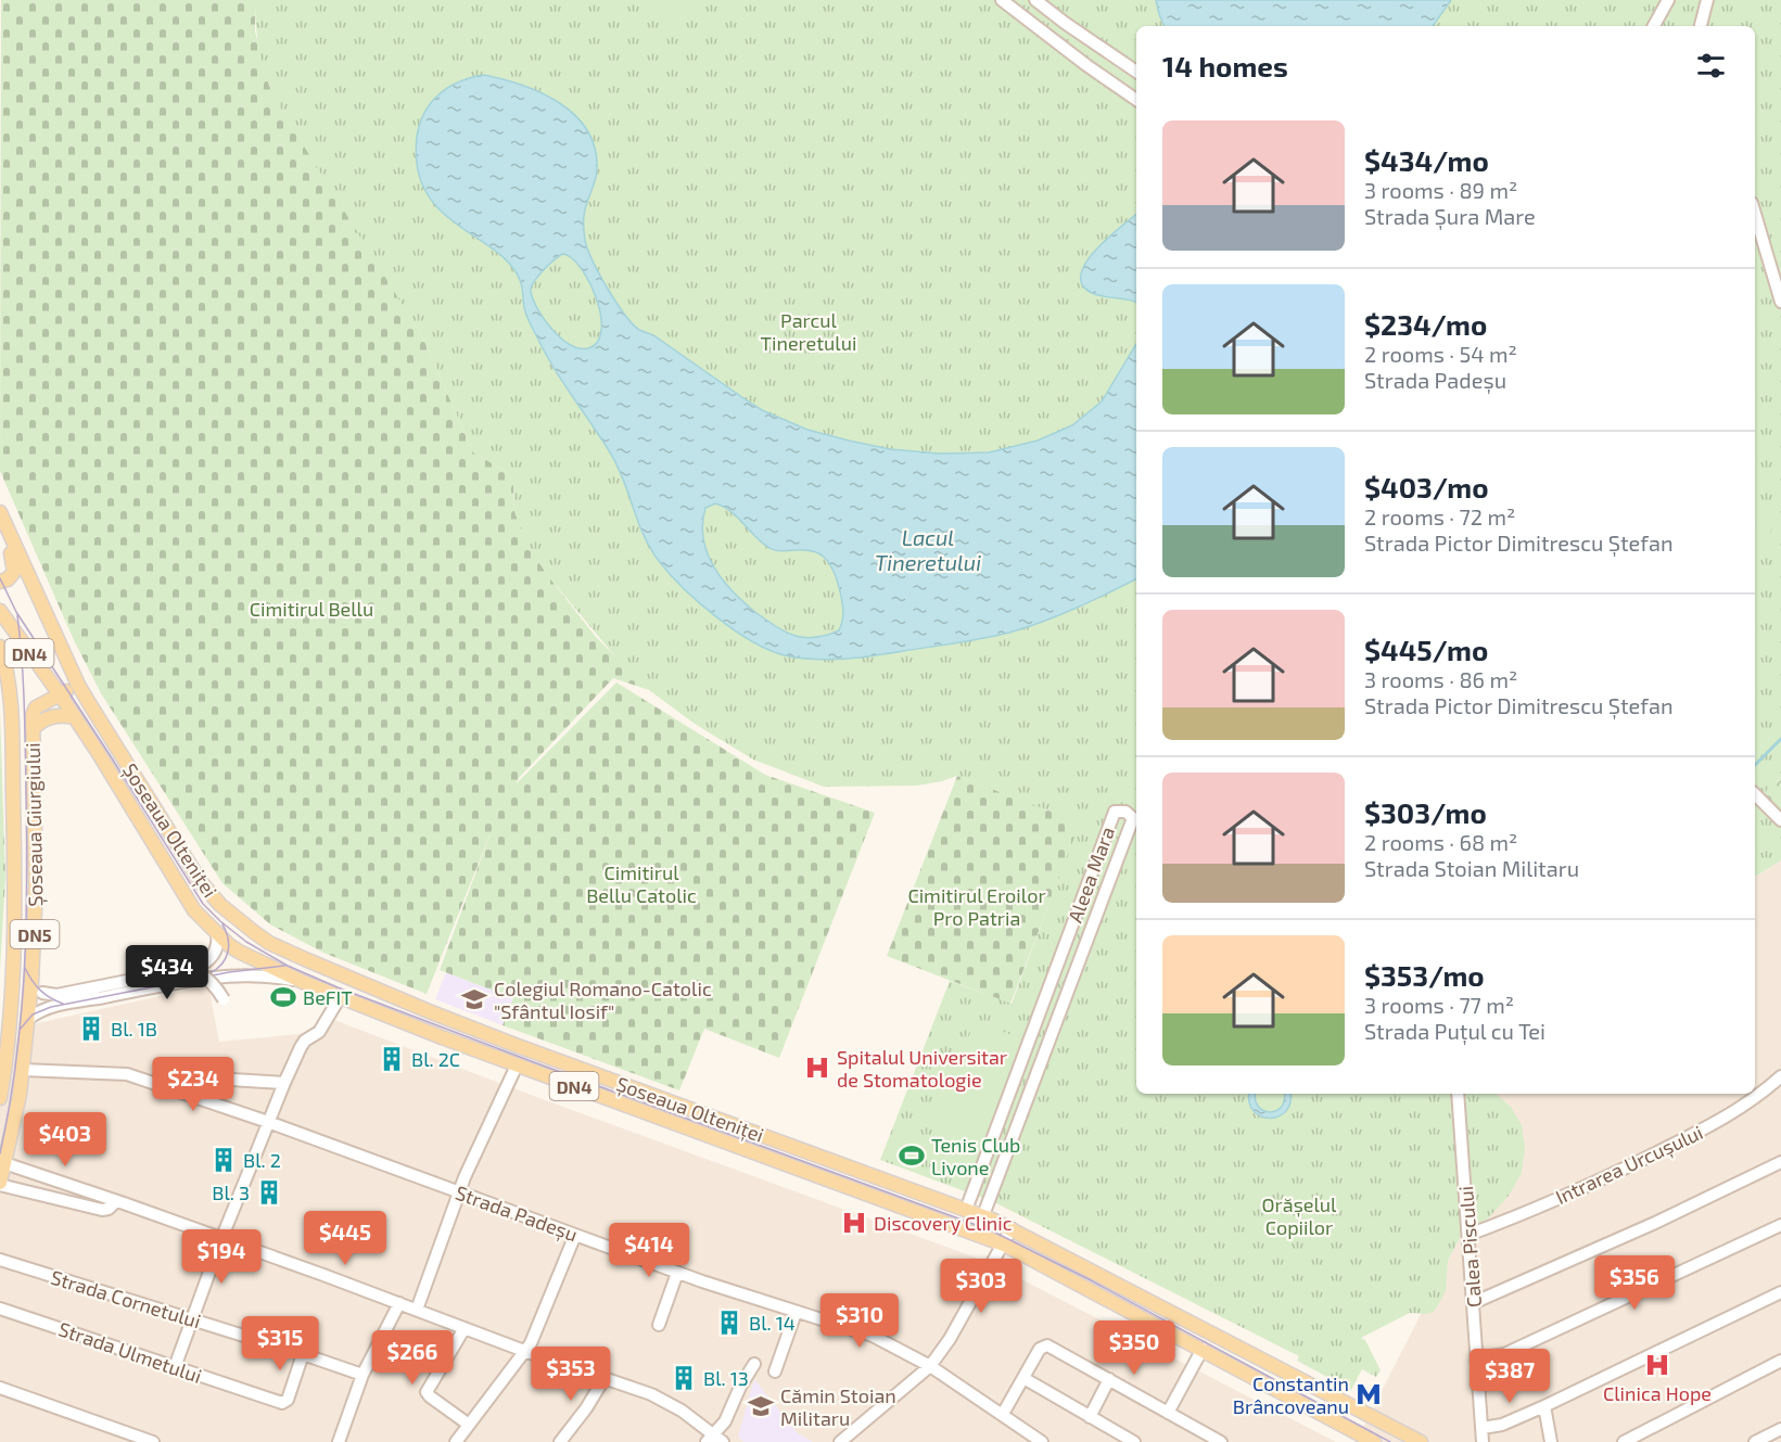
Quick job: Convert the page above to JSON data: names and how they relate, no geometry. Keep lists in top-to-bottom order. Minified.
{"streets":{"main road":["DN4","Șoseaua Giurgiului","Șoseaua Olteniței","DN5"],"street":["Aleea Mara","Intrarea Urcușului","Strada Padeșu","Calea Piscului","Strada Cornetului","Strada Ulmetului"]},"crossings":[["Șoseaua Giurgiului","Șoseaua Olteniței"],["Șoseaua Giurgiului","Strada Padeșu"],["Șoseaua Olteniței","Aleea Mara"],["Intrarea Urcușului","Calea Piscului"],["Strada Cornetului","Strada Ulmetului"]],"water":["Lacul Tineretului"],"parks":["Parcul Tineretului","Cimitirul Bellu","Cimitirul Bellu Catolic","Cimitirul Eroilor Pro Patria","Orășelul Copiilor"],"places":{"sports":["BeFIT","Tenis Club Livone"],"school or university":["Colegiul Romano-Catolic \"Sfântul Iosif\"","Cămin Stoian Militaru"],"building":["Bl. 1B","Bl. 2C","Bl. 2","Bl. 3","Bl. 14","Bl. 13"],"hospital":["Spitalul Universitar de Stomatologie","Discovery Clinic","Clinica Hope"],"metro station":["Constantin Brâncoveanu"]},"page":{"heading":"14 homes","list":[{"name":"$434/mo","note":"3 rooms · 89 m² · Strada Șura Mare"},{"name":"$234/mo","note":"2 rooms · 54 m² · Strada Padeșu"},{"name":"$403/mo","note":"2 rooms · 72 m² · Strada Pictor Dimitrescu Ștefan"},{"name":"$445/mo","note":"3 rooms · 86 m² · Strada Pictor Dimitrescu Ștefan"},{"name":"$303/mo","note":"2 rooms · 68 m² · Strada Stoian Militaru"},{"name":"$353/mo","note":"3 rooms · 77 m² · Strada Puțul cu Tei"}],"price":["$434","$234","$403","$445","$414","$194","$356","$303","$310","$315","$350","$266","$353","$387"]}}
